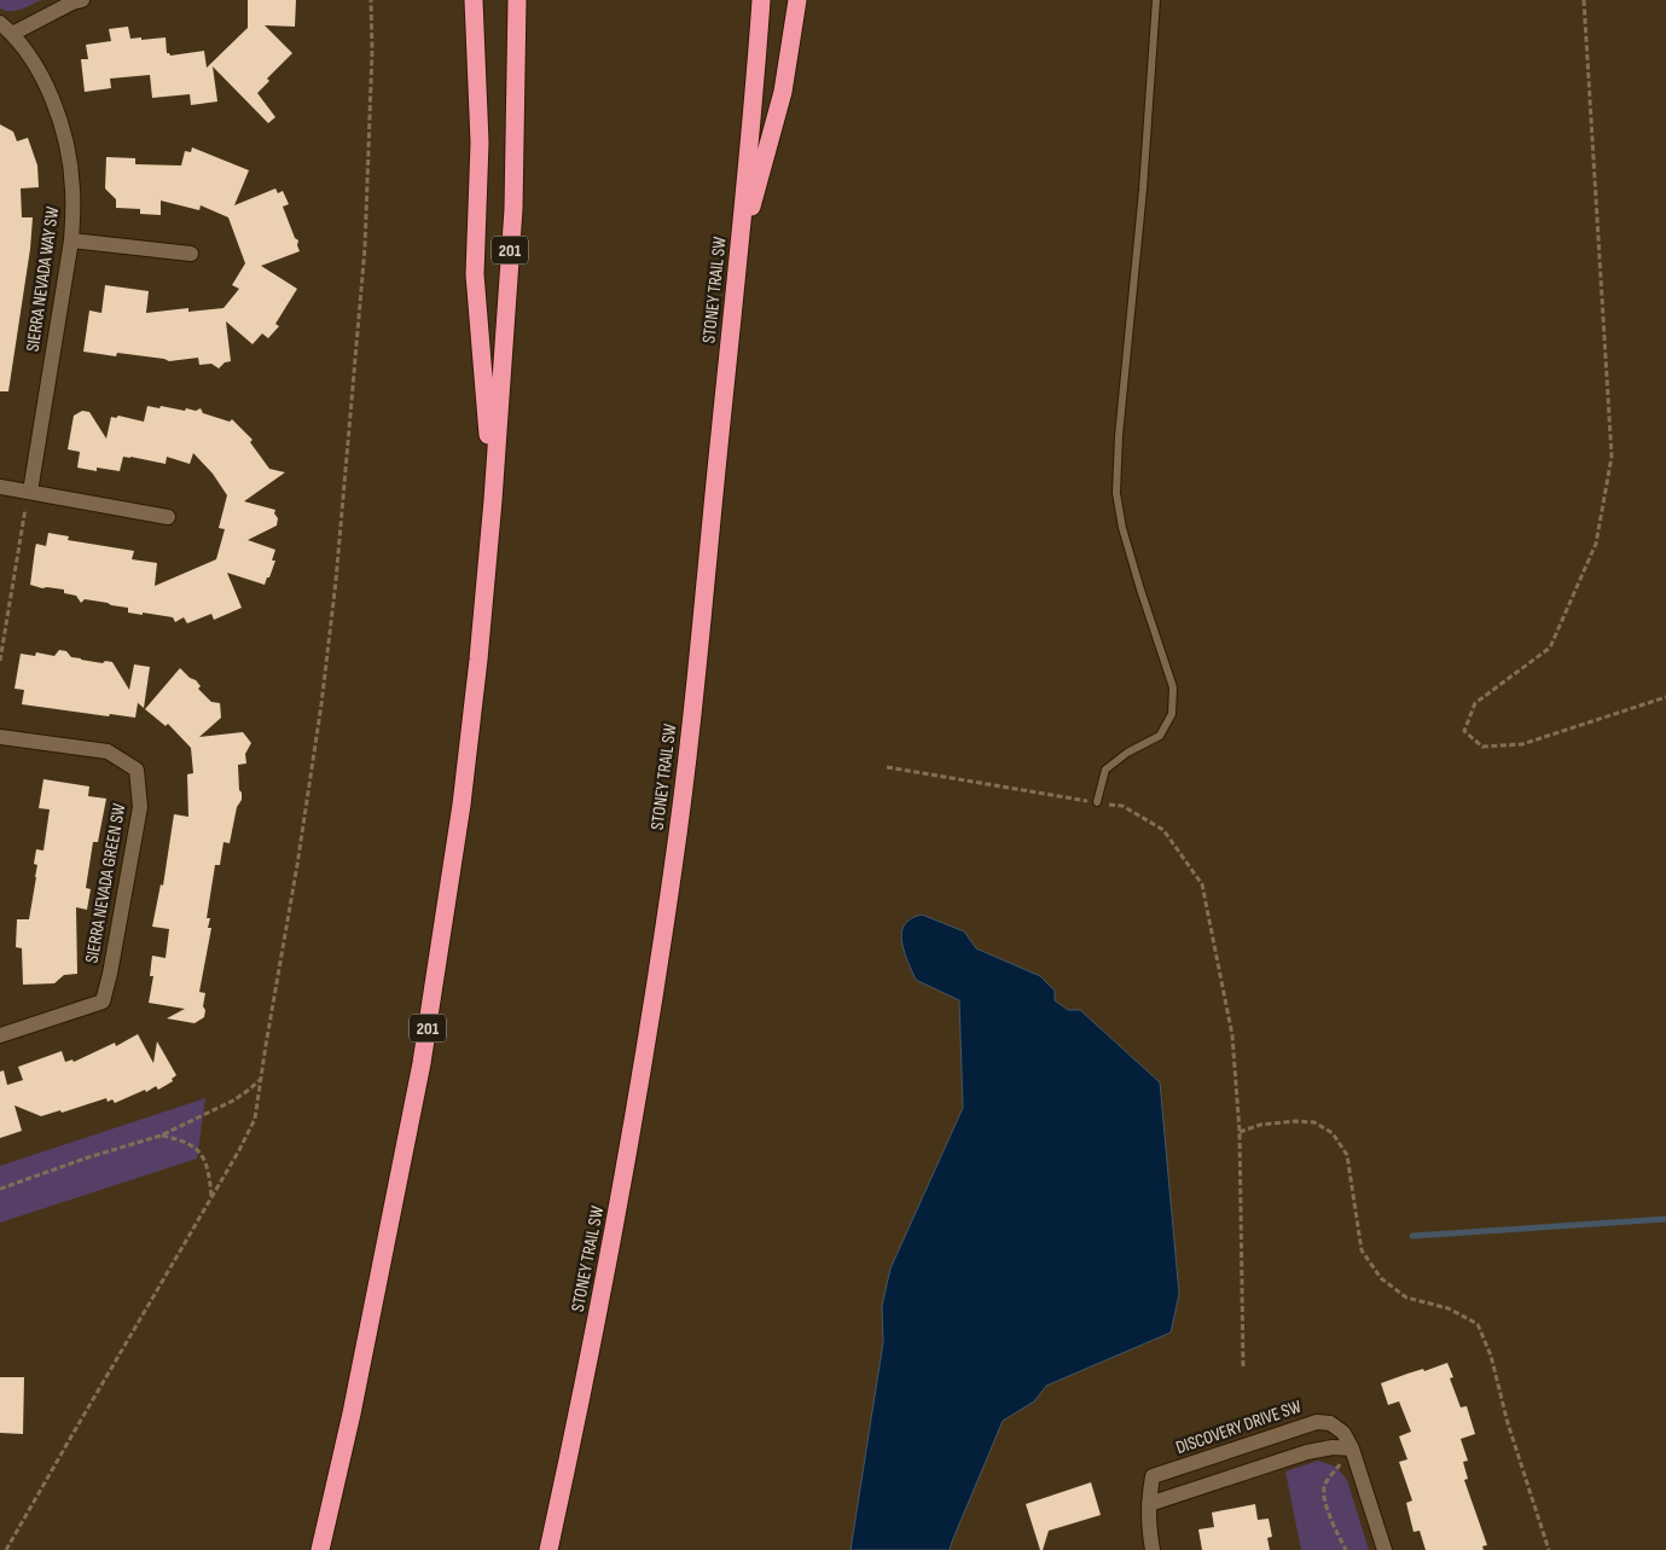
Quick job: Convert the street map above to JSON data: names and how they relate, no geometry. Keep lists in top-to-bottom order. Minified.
{"streets":{"highway":["201","STONEY TRAIL SW"],"street":["SIERRA NEVADA WAY SW","SIERRA NEVADA GREEN SW","DISCOVERY DRIVE SW"]}}
